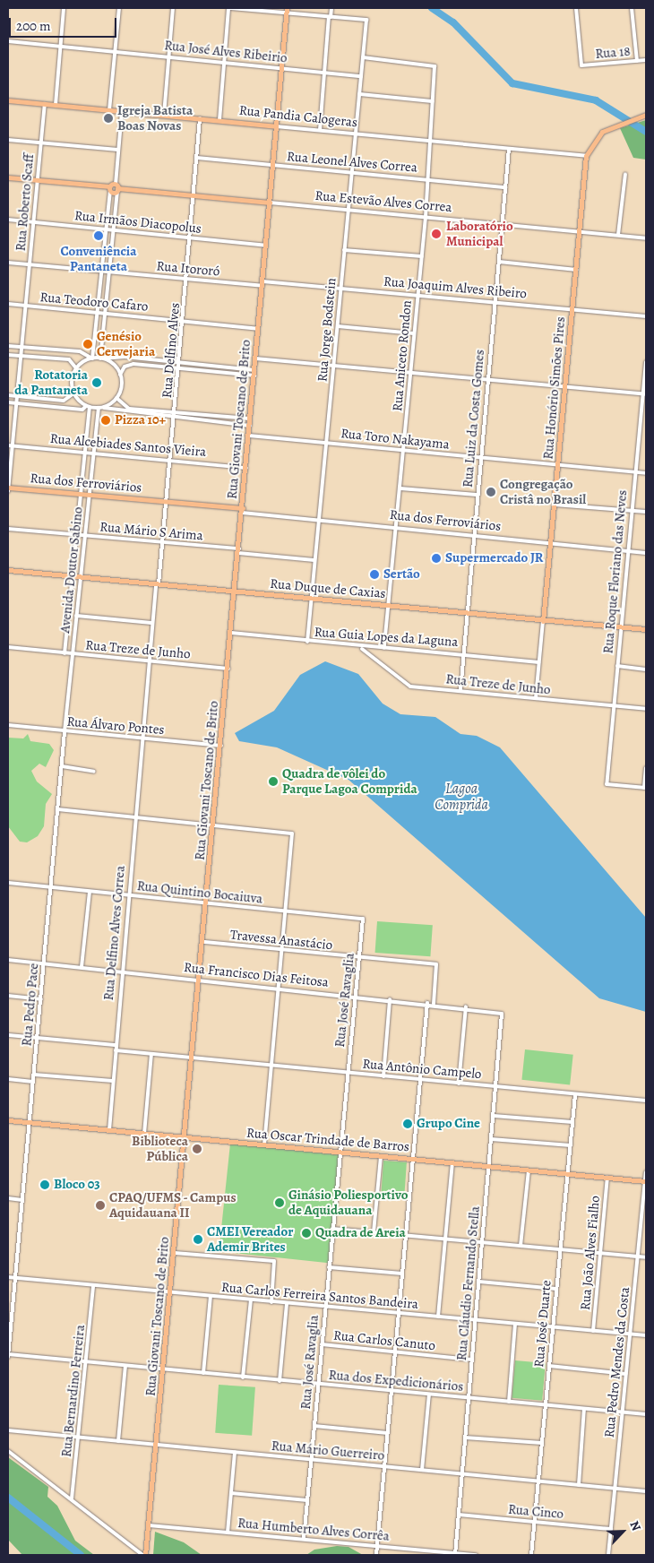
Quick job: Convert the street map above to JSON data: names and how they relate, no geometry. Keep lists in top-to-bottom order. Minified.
{"streets":{"main road":["Rua Pandia Calogeras","Rua Estevão Alves Correa","Rua Honório Simões Pires","Rua Giovani Toscano de Brito","Rua dos Ferroviários","Rua Duque de Caxias","Rua Oscar Trindade de Barros"],"street":["Rua José Alves Ribeirio","Rua 18","Rua Leonel Alves Correa","Rua Roberto Scaff","Rua Irmãos Diacopolus","Rua Itororó","Rua Joaquim Alves Ribeiro","Rua Teodoro Cafaro","Rua Jorge Bodstein","Rua Delfino Alves","Rua Aniceto Rondon","Rua Luiz da Costa Gomes","Rua Toro Nakayama","Rua Alcebiades Santos Vieira","Rua Mário S Arima","Avenida Doutor Sabino","Rua Roque Floriano das Neves","Rua Guia Lopes da Laguna","Rua Treze de Junho","Rua Álvaro Pontes","Rua Quintino Bocaiuva","Rua Delfino Alves Correa","Travessa Anastácio","Rua Francisco Dias Feitosa","Rua José Ravaglia","Rua Pedro Pace","Rua Antônio Campelo","Rua João Alves Fialho","Rua Cláudio Fernando Stella","Rua Carlos Ferreira Santos Bandeira","Rua José Duarte","Rua Carlos Canuto","Rua Pedro Mendes da Costa","Rua dos Expedicionários","Rua Bernardino Ferreira","Rua Mário Guerreiro","Rua Cinco","Rua Humberto Alves Corrêa"]},"crossings":[["Rua José Alves Ribeirio","Rua Jorge Bodstein"],["Rua José Alves Ribeirio","Rua Giovani Toscano de Brito"],["Rua Pandia Calogeras","Rua Roberto Scaff"],["Rua Pandia Calogeras","Rua Jorge Bodstein"],["Rua Pandia Calogeras","Rua Delfino Alves"],["Rua Pandia Calogeras","Rua Aniceto Rondon"],["Rua Pandia Calogeras","Rua Honório Simões Pires"],["Rua Pandia Calogeras","Rua Luiz da Costa Gomes"],["Rua Pandia Calogeras","Rua Giovani Toscano de Brito"],["Rua Leonel Alves Correa","Rua Jorge Bodstein"],["Rua Leonel Alves Correa","Rua Delfino Alves"],["Rua Leonel Alves Correa","Rua Aniceto Rondon"],["Rua Leonel Alves Correa","Rua Luiz da Costa Gomes"],["Rua Leonel Alves Correa","Rua Giovani Toscano de Brito"],["Rua Estevão Alves Correa","Rua Jorge Bodstein"],["Rua Estevão Alves Correa","Rua Delfino Alves"],["Rua Estevão Alves Correa","Rua Aniceto Rondon"],["Rua Estevão Alves Correa","Rua Honório Simões Pires"],["Rua Estevão Alves Correa","Rua Luiz da Costa Gomes"],["Rua Estevão Alves Correa","Rua Giovani Toscano de Brito"],["Rua Roberto Scaff","Rua Irmãos Diacopolus"],["Rua Roberto Scaff","Rua Itororó"],["Rua Roberto Scaff","Rua Teodoro Cafaro"],["Rua Roberto Scaff","Rua Alcebiades Santos Vieira"],["Rua Roberto Scaff","Rua dos Ferroviários"],["Rua Irmãos Diacopolus","Rua Delfino Alves"],["Rua Irmãos Diacopolus","Rua Giovani Toscano de Brito"],["Rua Itororó","Rua Joaquim Alves Ribeiro"],["Rua Itororó","Rua Delfino Alves"],["Rua Itororó","Rua Giovani Toscano de Brito"],["Rua Joaquim Alves Ribeiro","Rua Jorge Bodstein"],["Rua Joaquim Alves Ribeiro","Rua Aniceto Rondon"],["Rua Joaquim Alves Ribeiro","Rua Honório Simões Pires"],["Rua Joaquim Alves Ribeiro","Rua Luiz da Costa Gomes"],["Rua Joaquim Alves Ribeiro","Rua Giovani Toscano de Brito"],["Rua Teodoro Cafaro","Rua Delfino Alves"],["Rua Teodoro Cafaro","Rua Giovani Toscano de Brito"],["Rua Jorge Bodstein","Rua Aniceto Rondon"],["Rua Jorge Bodstein","Rua Toro Nakayama"],["Rua Jorge Bodstein","Rua dos Ferroviários"],["Rua Jorge Bodstein","Rua Mário S Arima"],["Rua Jorge Bodstein","Rua Duque de Caxias"],["Rua Jorge Bodstein","Rua Guia Lopes da Laguna"],["Rua Delfino Alves","Rua Alcebiades Santos Vieira"],["Rua Delfino Alves","Rua dos Ferroviários"],["Rua Delfino Alves","Rua Mário S Arima"],["Rua Delfino Alves","Rua Duque de Caxias"],["Rua Delfino Alves","Rua Treze de Junho"],["Rua Delfino Alves","Rua Álvaro Pontes"],["Rua Delfino Alves","Rua Delfino Alves Correa"],["Rua Aniceto Rondon","Rua Toro Nakayama"],["Rua Aniceto Rondon","Rua dos Ferroviários"],["Rua Aniceto Rondon","Rua Duque de Caxias"],["Rua Aniceto Rondon","Rua Guia Lopes da Laguna"],["Rua Honório Simões Pires","Rua Toro Nakayama"],["Rua Honório Simões Pires","Rua dos Ferroviários"],["Rua Honório Simões Pires","Rua Duque de Caxias"],["Rua Honório Simões Pires","Rua Guia Lopes da Laguna"],["Rua Honório Simões Pires","Rua Treze de Junho"],["Rua Luiz da Costa Gomes","Rua Toro Nakayama"],["Rua Luiz da Costa Gomes","Rua dos Ferroviários"],["Rua Luiz da Costa Gomes","Rua Duque de Caxias"],["Rua Luiz da Costa Gomes","Rua Guia Lopes da Laguna"],["Rua Luiz da Costa Gomes","Rua Treze de Junho"],["Rua Giovani Toscano de Brito","Rua Toro Nakayama"],["Rua Giovani Toscano de Brito","Rua Alcebiades Santos Vieira"],["Rua Giovani Toscano de Brito","Rua dos Ferroviários"],["Rua Giovani Toscano de Brito","Rua Mário S Arima"],["Rua Giovani Toscano de Brito","Rua Duque de Caxias"],["Rua Giovani Toscano de Brito","Rua Guia Lopes da Laguna"],["Rua Giovani Toscano de Brito","Rua Treze de Junho"],["Rua Giovani Toscano de Brito","Rua Álvaro Pontes"],["Rua Giovani Toscano de Brito","Rua Quintino Bocaiuva"],["Rua Giovani Toscano de Brito","Travessa Anastácio"],["Rua Giovani Toscano de Brito","Rua Francisco Dias Feitosa"],["Rua Giovani Toscano de Brito","Rua Antônio Campelo"],["Rua Giovani Toscano de Brito","Rua Oscar Trindade de Barros"],["Rua Giovani Toscano de Brito","Rua Carlos Ferreira Santos Bandeira"],["Rua Giovani Toscano de Brito","Rua dos Expedicionários"],["Rua Giovani Toscano de Brito","Rua Mário Guerreiro"],["Rua Giovani Toscano de Brito","Rua Humberto Alves Corrêa"],["Rua Toro Nakayama","Rua Roque Floriano das Neves"],["Rua Alcebiades Santos Vieira","Avenida Doutor Sabino"],["Rua dos Ferroviários","Avenida Doutor Sabino"],["Rua dos Ferroviários","Rua Roque Floriano das Neves"],["Rua Mário S Arima","Avenida Doutor Sabino"],["Avenida Doutor Sabino","Rua Duque de Caxias"],["Avenida Doutor Sabino","Rua Treze de Junho"],["Avenida Doutor Sabino","Rua Pedro Pace"],["Rua Roque Floriano das Neves","Rua Duque de Caxias"],["Rua Roque Floriano das Neves","Rua Treze de Junho"],["Rua Guia Lopes da Laguna","Rua Treze de Junho"],["Rua Treze de Junho","Rua Pedro Pace"],["Rua Álvaro Pontes","Rua Delfino Alves Correa"],["Rua Álvaro Pontes","Rua Pedro Pace"],["Rua Quintino Bocaiuva","Rua Delfino Alves Correa"],["Rua Quintino Bocaiuva","Rua José Ravaglia"],["Rua Quintino Bocaiuva","Rua Pedro Pace"],["Rua Delfino Alves Correa","Rua Francisco Dias Feitosa"],["Rua Delfino Alves Correa","Rua Antônio Campelo"],["Rua Delfino Alves Correa","Rua Oscar Trindade de Barros"],["Travessa Anastácio","Rua Francisco Dias Feitosa"],["Travessa Anastácio","Rua José Ravaglia"],["Rua Francisco Dias Feitosa","Rua José Ravaglia"],["Rua Francisco Dias Feitosa","Rua Pedro Pace"],["Rua Francisco Dias Feitosa","Rua Cláudio Fernando Stella"],["Rua José Ravaglia","Rua Antônio Campelo"],["Rua José Ravaglia","Rua Oscar Trindade de Barros"],["Rua José Ravaglia","Rua Carlos Ferreira Santos Bandeira"],["Rua José Ravaglia","Rua Carlos Canuto"],["Rua José Ravaglia","Rua dos Expedicionários"],["Rua José Ravaglia","Rua Mário Guerreiro"],["Rua José Ravaglia","Rua Humberto Alves Corrêa"],["Rua Pedro Pace","Rua Oscar Trindade de Barros"],["Rua Pedro Pace","Rua Carlos Ferreira Santos Bandeira"],["Rua Pedro Pace","Rua dos Expedicionários"],["Rua Antônio Campelo","Rua Cláudio Fernando Stella"],["Rua Antônio Campelo","Rua José Duarte"],["Rua Oscar Trindade de Barros","Rua João Alves Fialho"],["Rua Oscar Trindade de Barros","Rua Cláudio Fernando Stella"],["Rua Oscar Trindade de Barros","Rua José Duarte"],["Rua Oscar Trindade de Barros","Rua Pedro Mendes da Costa"],["Rua João Alves Fialho","Rua Carlos Ferreira Santos Bandeira"],["Rua Cláudio Fernando Stella","Rua Carlos Ferreira Santos Bandeira"],["Rua Cláudio Fernando Stella","Rua Carlos Canuto"],["Rua Cláudio Fernando Stella","Rua dos Expedicionários"],["Rua Cláudio Fernando Stella","Rua Mário Guerreiro"],["Rua Cláudio Fernando Stella","Rua Cinco"],["Rua Cláudio Fernando Stella","Rua Humberto Alves Corrêa"],["Rua Carlos Ferreira Santos Bandeira","Rua José Duarte"],["Rua Carlos Ferreira Santos Bandeira","Rua Pedro Mendes da Costa"],["Rua Carlos Ferreira Santos Bandeira","Rua Bernardino Ferreira"],["Rua José Duarte","Rua dos Expedicionários"],["Rua José Duarte","Rua Mário Guerreiro"],["Rua José Duarte","Rua Cinco"],["Rua Pedro Mendes da Costa","Rua dos Expedicionários"],["Rua Pedro Mendes da Costa","Rua Mário Guerreiro"],["Rua Pedro Mendes da Costa","Rua Cinco"],["Rua dos Expedicionários","Rua Bernardino Ferreira"],["Rua Bernardino Ferreira","Rua Mário Guerreiro"]],"water":["Lagoa Comprida"],"places":["Igreja Batista Boas Novas","Laboratório Municipal","Conveniência Pantaneta","Genésio Cervejaria","Rotatoria da Pantaneta","Pizza 10+","Congregação Cristâ no Brasil","Supermercado JR","Sertão","Quadra de vôlei do Parque Lagoa Comprida","Grupo Cine","Biblioteca Pública","Bloco 03","Ginásio Poliesportivo de Aquidauana","CPAQ/UFMS - Campus Aquidauana II","Quadra de Areia","CMEI Vereador Ademir Brites"],"scale_bar":"200 m","north":"top right"}
